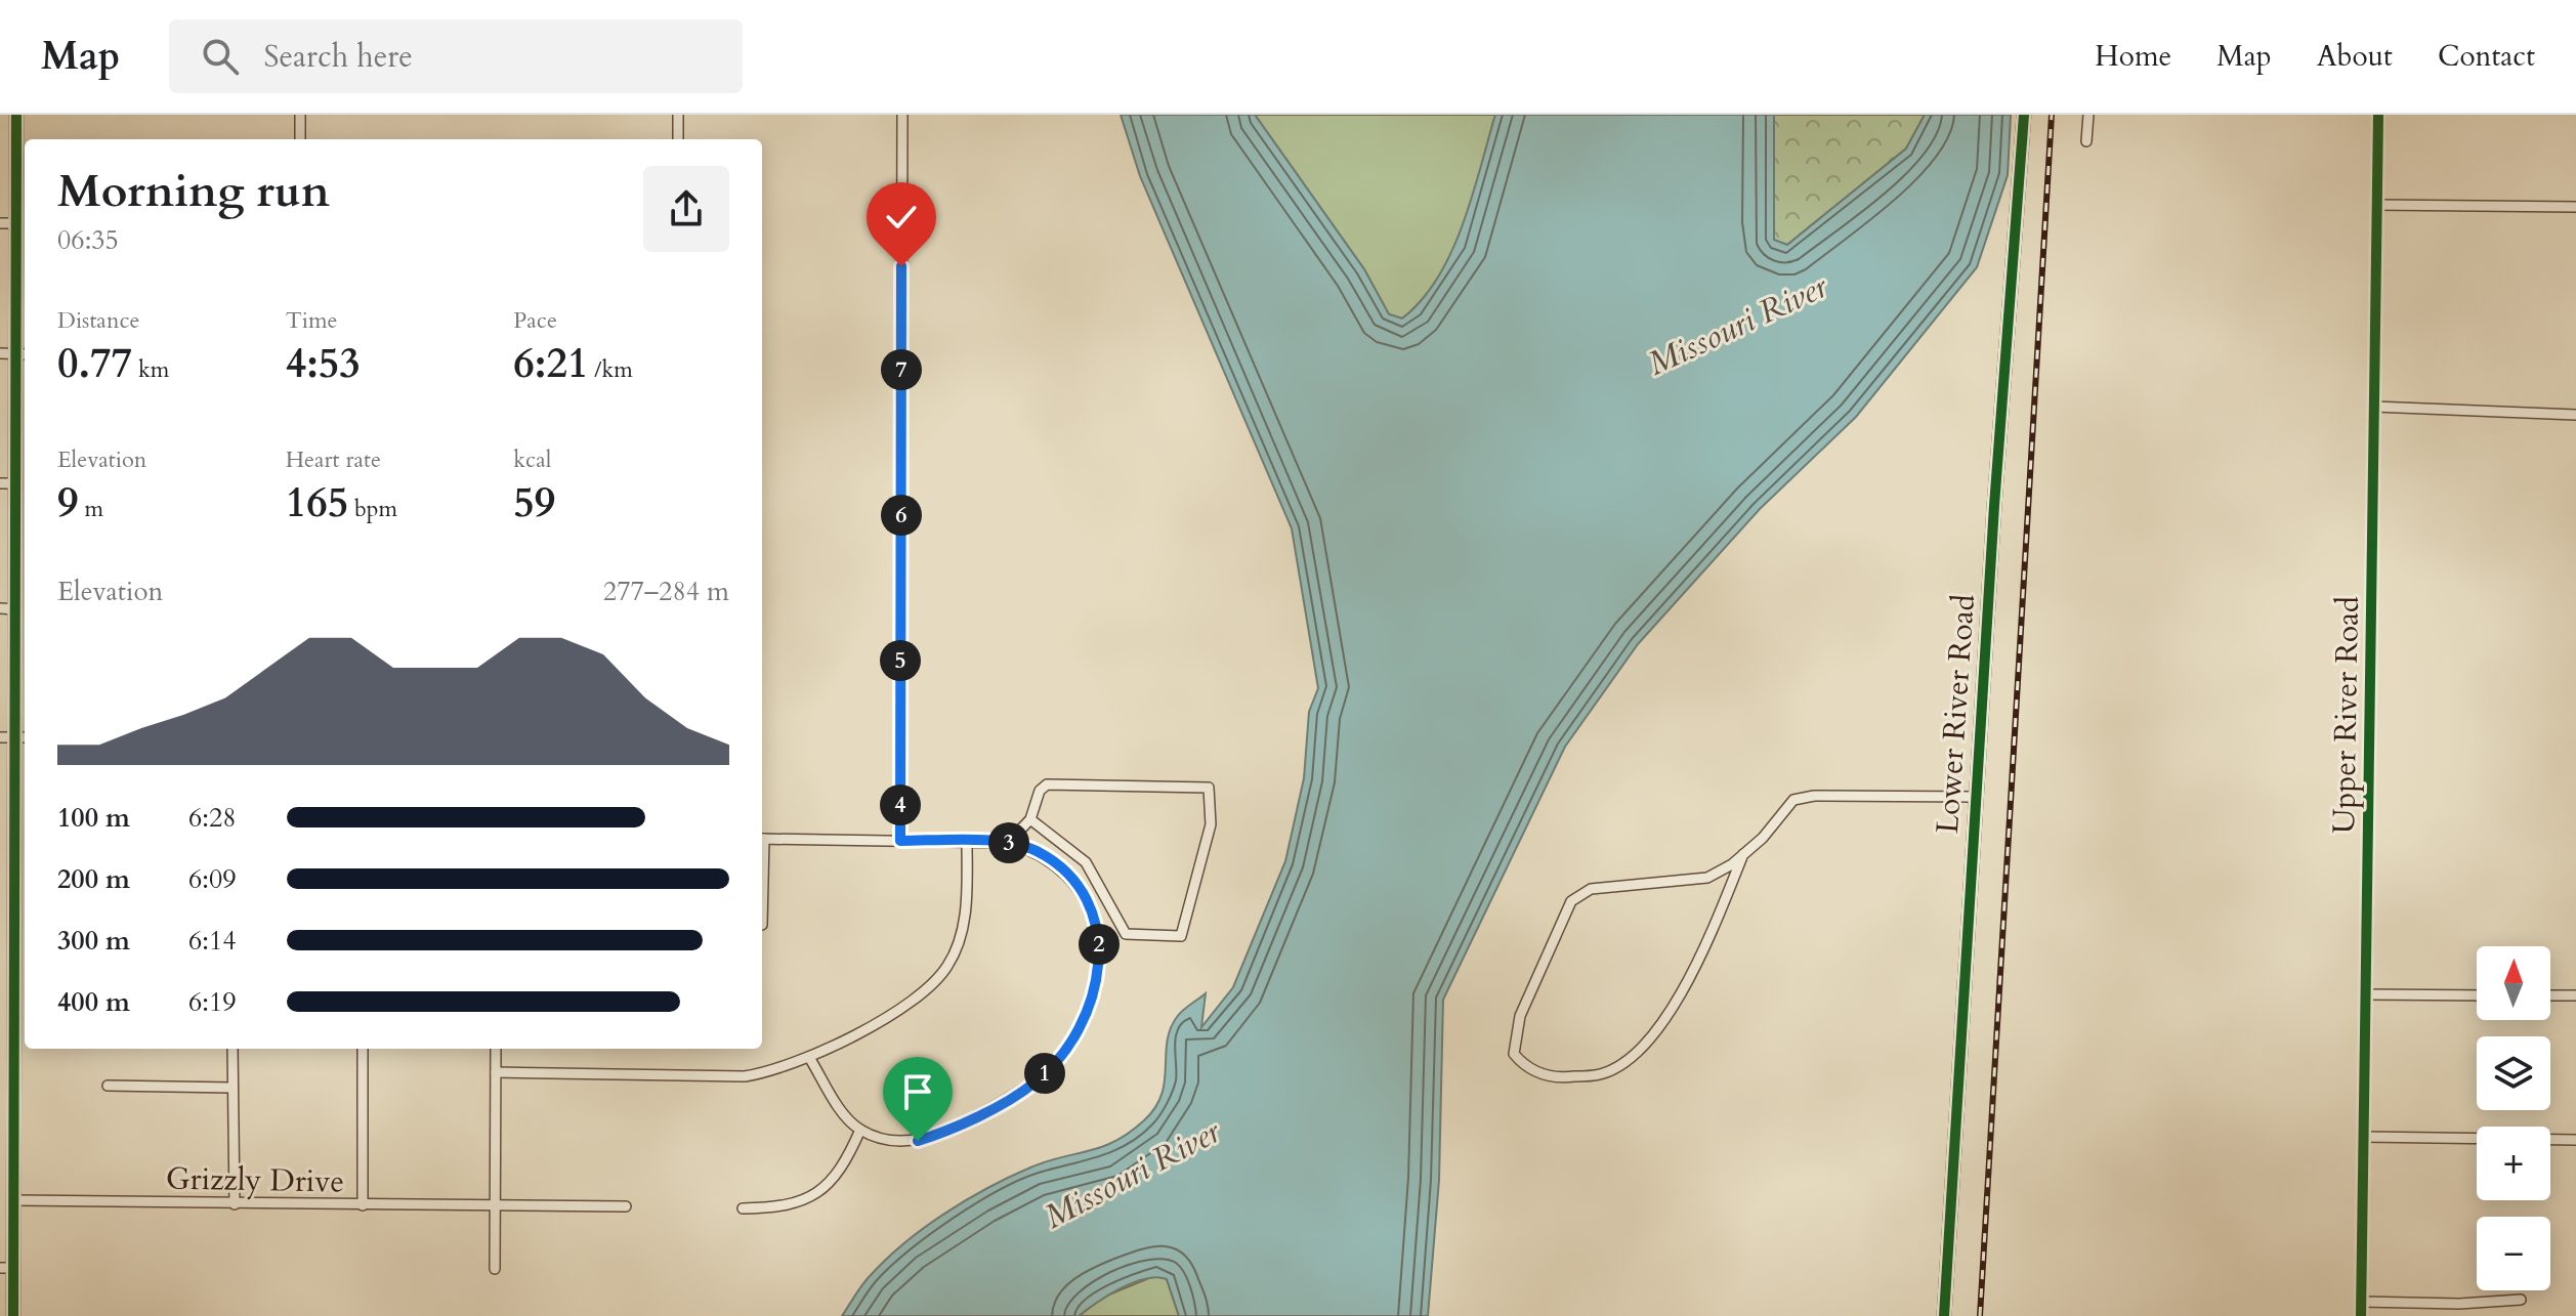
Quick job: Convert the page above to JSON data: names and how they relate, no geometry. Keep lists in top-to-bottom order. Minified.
{"streets":{"street":["Lower River Road","Upper River Road","Grizzly Drive"]},"water":["Missouri River"],"north":"top","page":{"header":"Map","search":"Search here","nav":["Home","Map","About","Contact"],"heading":["Morning run","06:35"],"stats":[["Distance","0.77 km"],["Time","4:53"],["Pace","6:21 /km"],["Elevation","9 m"],["Heart rate","165 bpm"],["kcal","59"]],"pins":["7","6","5","4","3","2","1"],"chart":["Elevation","277–284 m"],"list":[{"name":"100 m","note":"6:28"},{"name":"200 m","note":"6:09"},{"name":"300 m","note":"6:14"},{"name":"400 m","note":"6:19"}],"map_buttons":["+","−"]}}
